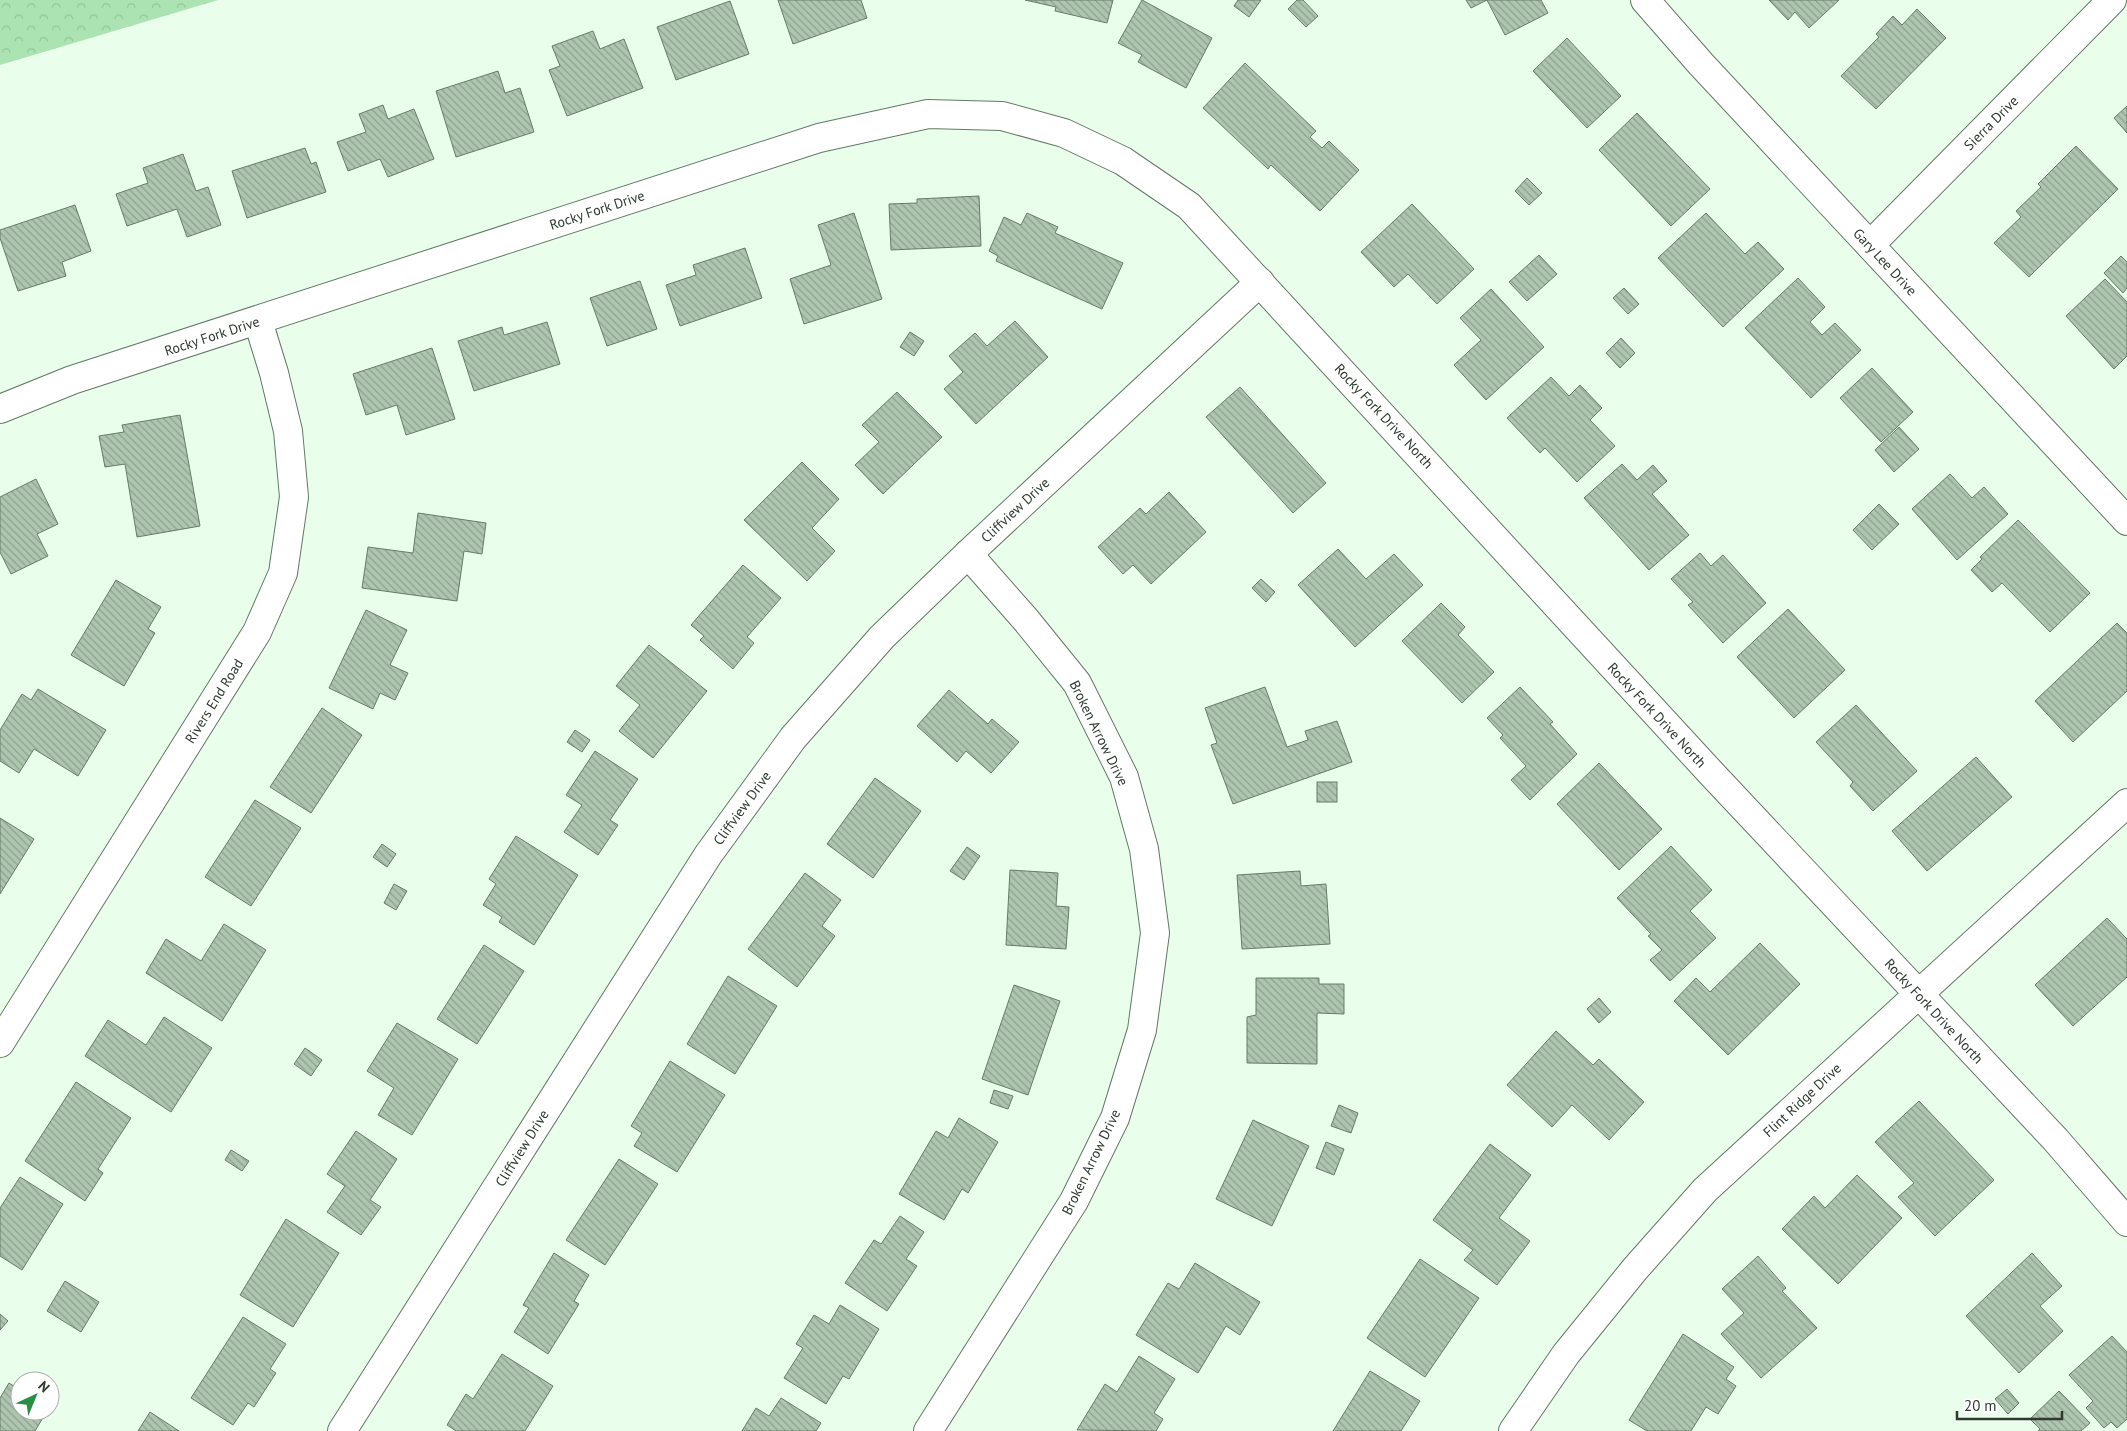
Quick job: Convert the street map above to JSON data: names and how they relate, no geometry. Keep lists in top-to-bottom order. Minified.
{"streets":{"street":["Sierra Drive","Rocky Fork Drive","Gary Lee Drive","Rocky Fork Drive North","Cliffview Drive","Rivers End Road","Broken Arrow Drive","Flint Ridge Drive"]},"crossings":[["Sierra Drive","Gary Lee Drive"],["Rocky Fork Drive","Rocky Fork Drive North"],["Rocky Fork Drive","Rivers End Road"],["Rocky Fork Drive North","Cliffview Drive"],["Rocky Fork Drive North","Flint Ridge Drive"],["Cliffview Drive","Broken Arrow Drive"]],"scale_bar":"20 m","north":"top right"}
